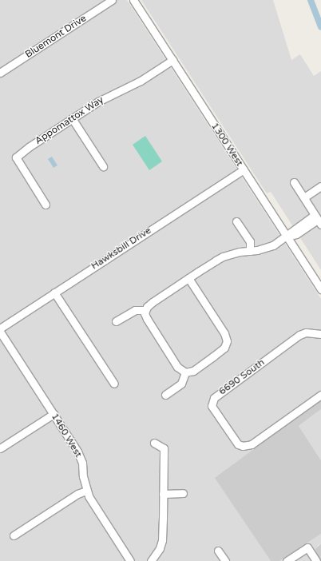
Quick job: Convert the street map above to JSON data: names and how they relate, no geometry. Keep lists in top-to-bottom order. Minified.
{"streets":{"street":["Bluemont Drive","Appomattox Way","1300 West","Hawksbill Drive","6690 South","1460 West"]},"crossings":[["Appomattox Way","1300 West"],["1300 West","Hawksbill Drive"]]}
